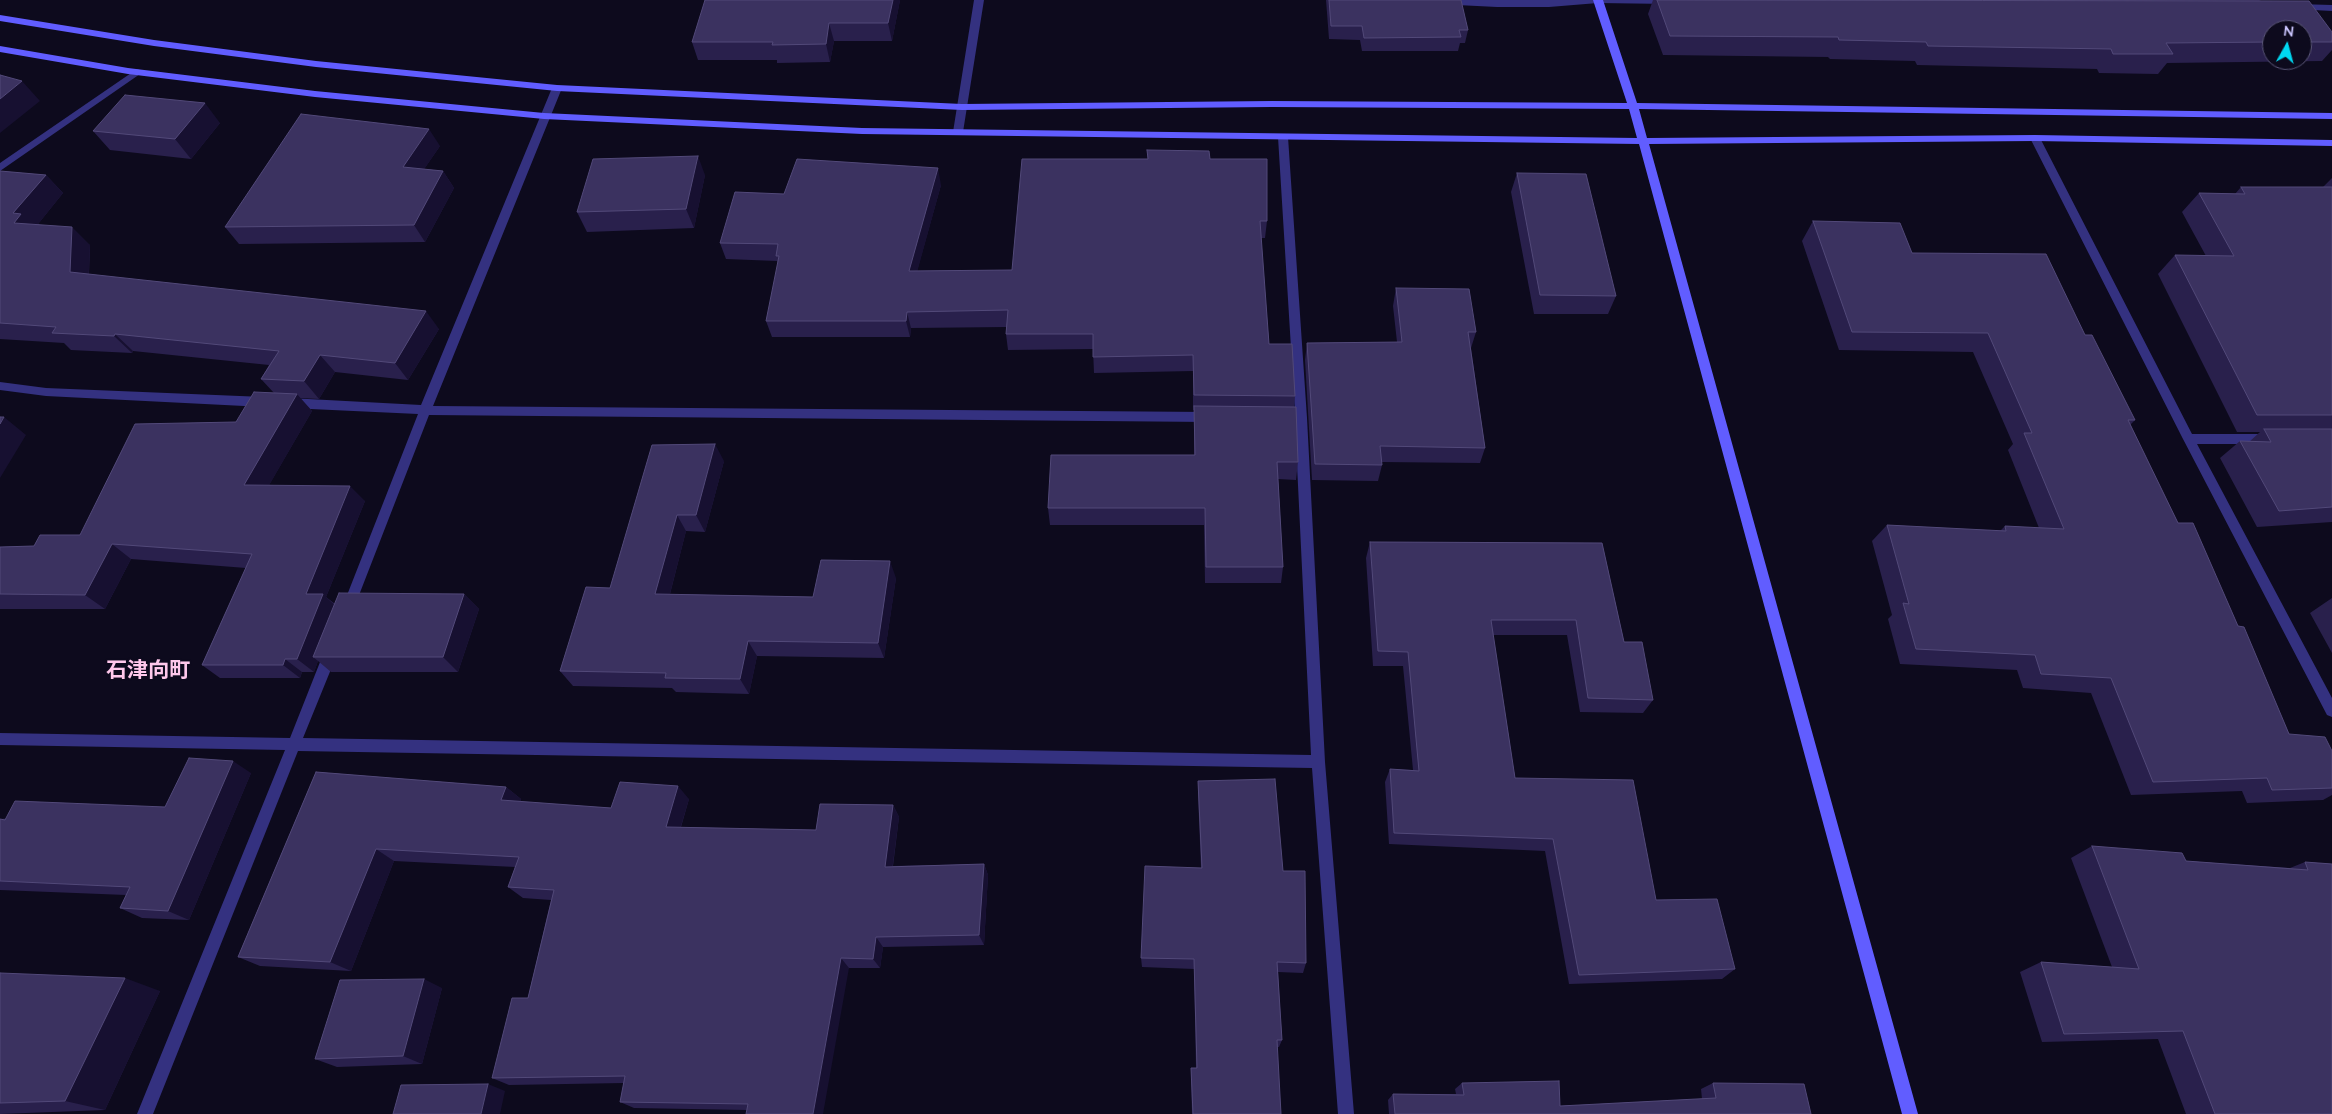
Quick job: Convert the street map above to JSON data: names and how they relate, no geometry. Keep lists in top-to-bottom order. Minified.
{"districts":["石津向町"],"north":"top"}
